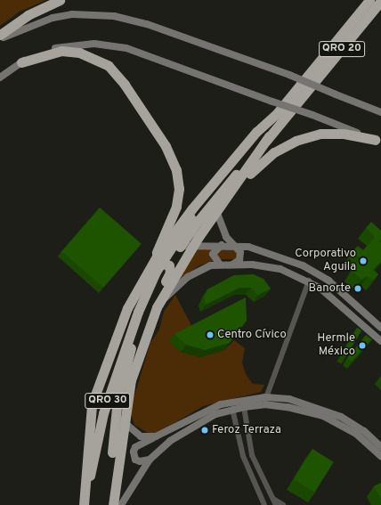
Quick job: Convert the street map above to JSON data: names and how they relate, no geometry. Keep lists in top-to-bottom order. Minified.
{"streets":{"highway":["QRO 20","QRO 30"]},"crossings":[["QRO 20","QRO 30"]],"places":["Corporativo Aguila","Banorte","Centro Cívico","Hermle México","Feroz Terraza"]}
